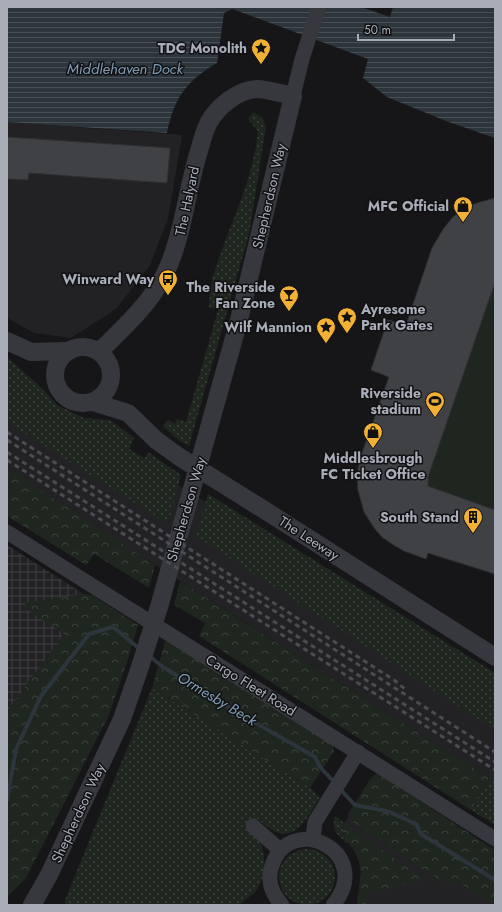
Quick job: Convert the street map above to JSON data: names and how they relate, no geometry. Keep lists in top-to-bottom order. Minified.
{"streets":{"street":["Shepherdson Way","The Halyard","The Leeway","Cargo Fleet Road"]},"crossings":[["Shepherdson Way","The Halyard"],["The Halyard","The Leeway"]],"water":["Middlehaven Dock","Ormesby Beck"],"places":{"place":["TDC Monolith","Ayresome Park Gates","Wilf Mannion"],"shop":["MFC Official","Middlesbrough FC Ticket Office"],"bus stop":["Winward Way"],"bar":["The Riverside Fan Zone"],"sports":["Riverside stadium"],"building":["South Stand"]},"scale_bar":"50 m"}
